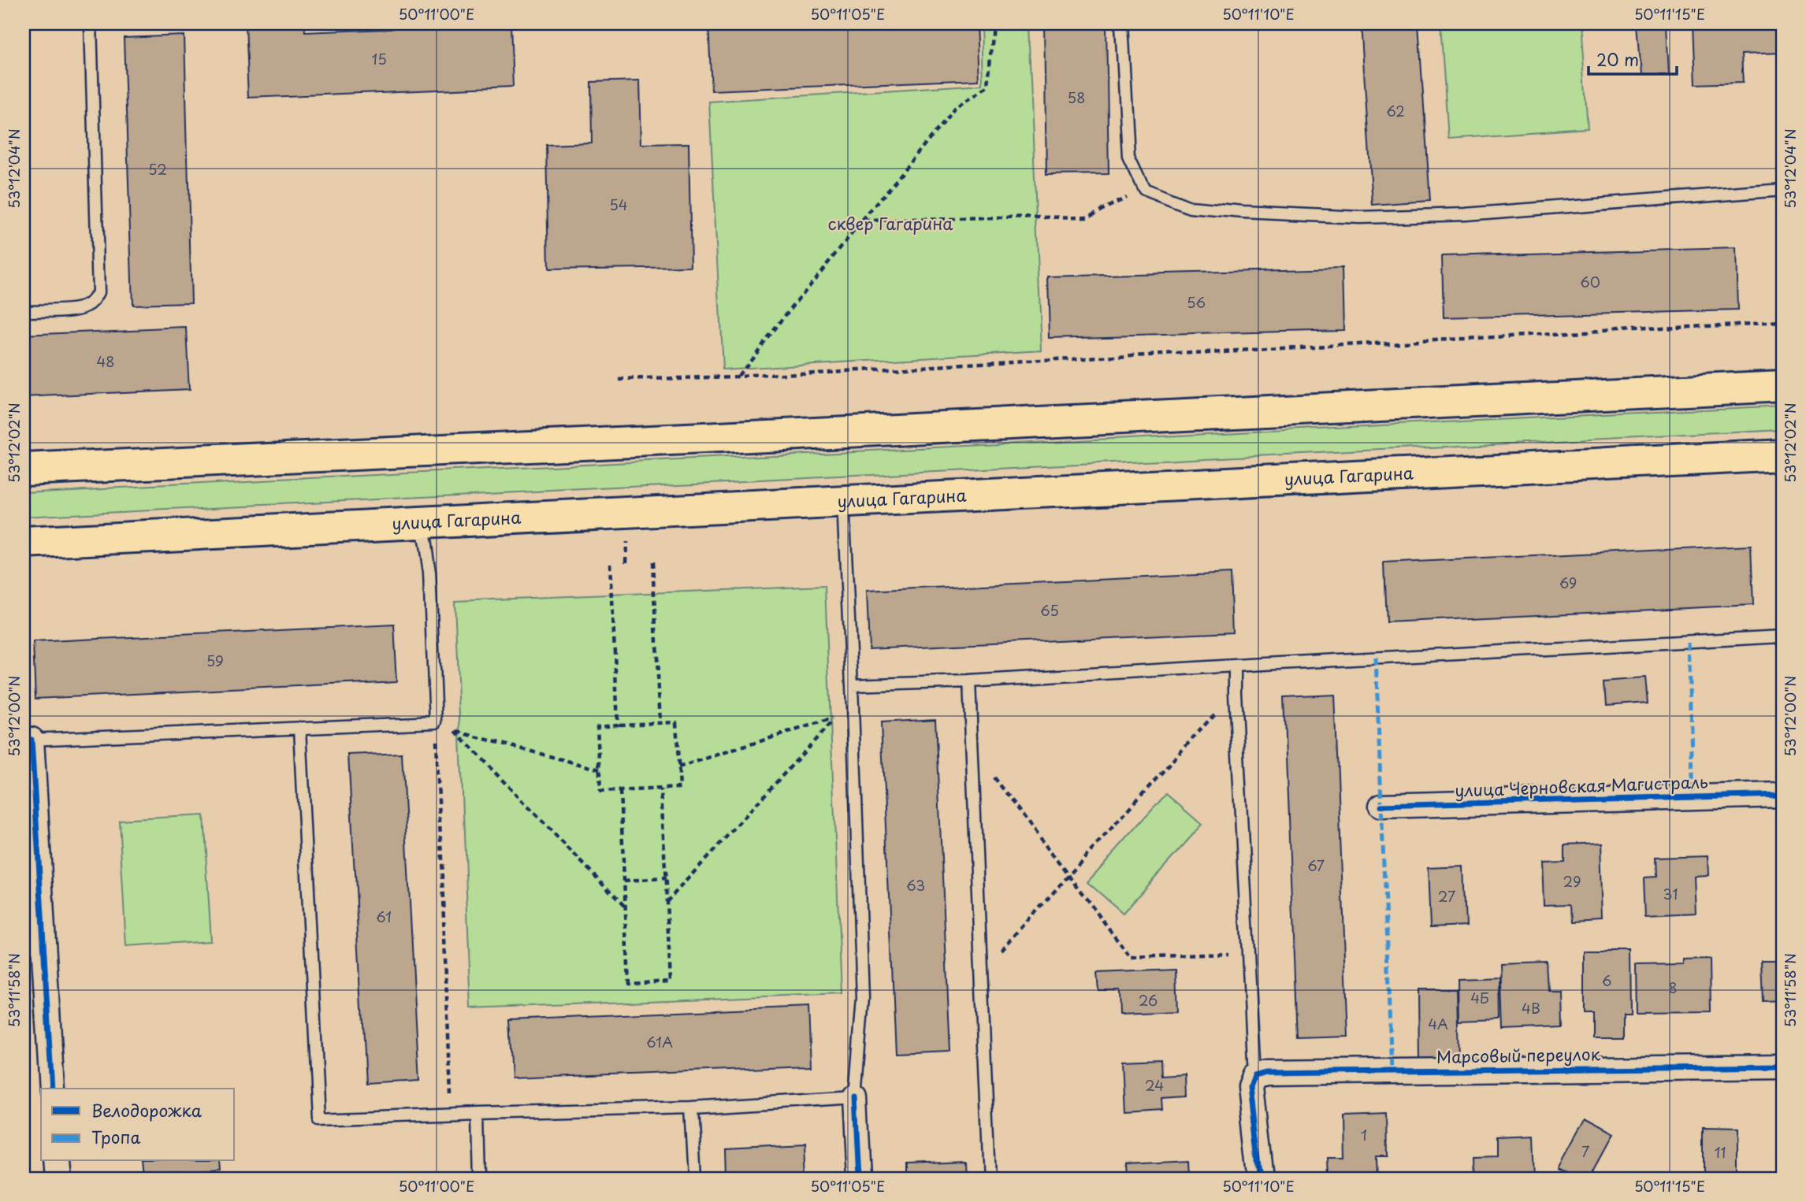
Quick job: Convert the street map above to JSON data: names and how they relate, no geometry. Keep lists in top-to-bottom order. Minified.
{"streets":{"main road":["улица Гагарина"],"street":["улица Черновская Магистраль","Марсовый переулок"]},"parks":["сквер Гагарина"],"house_numbers":["15","58","62","52","54","60","56","48","69","65","59","67","29","63","31","27","61","6","8","4Б","26","4В","4А","61А","24","1","7","11"],"legend":["Велодорожка","Тропа"],"scale_bar":"20 m","coordinates":["50°11'00\"E","50°11'05\"E","50°11'10\"E","50°11'15\"E","53°12'04\"N","53°12'02\"N","53°12'00\"N","53°11'58\"N"]}
